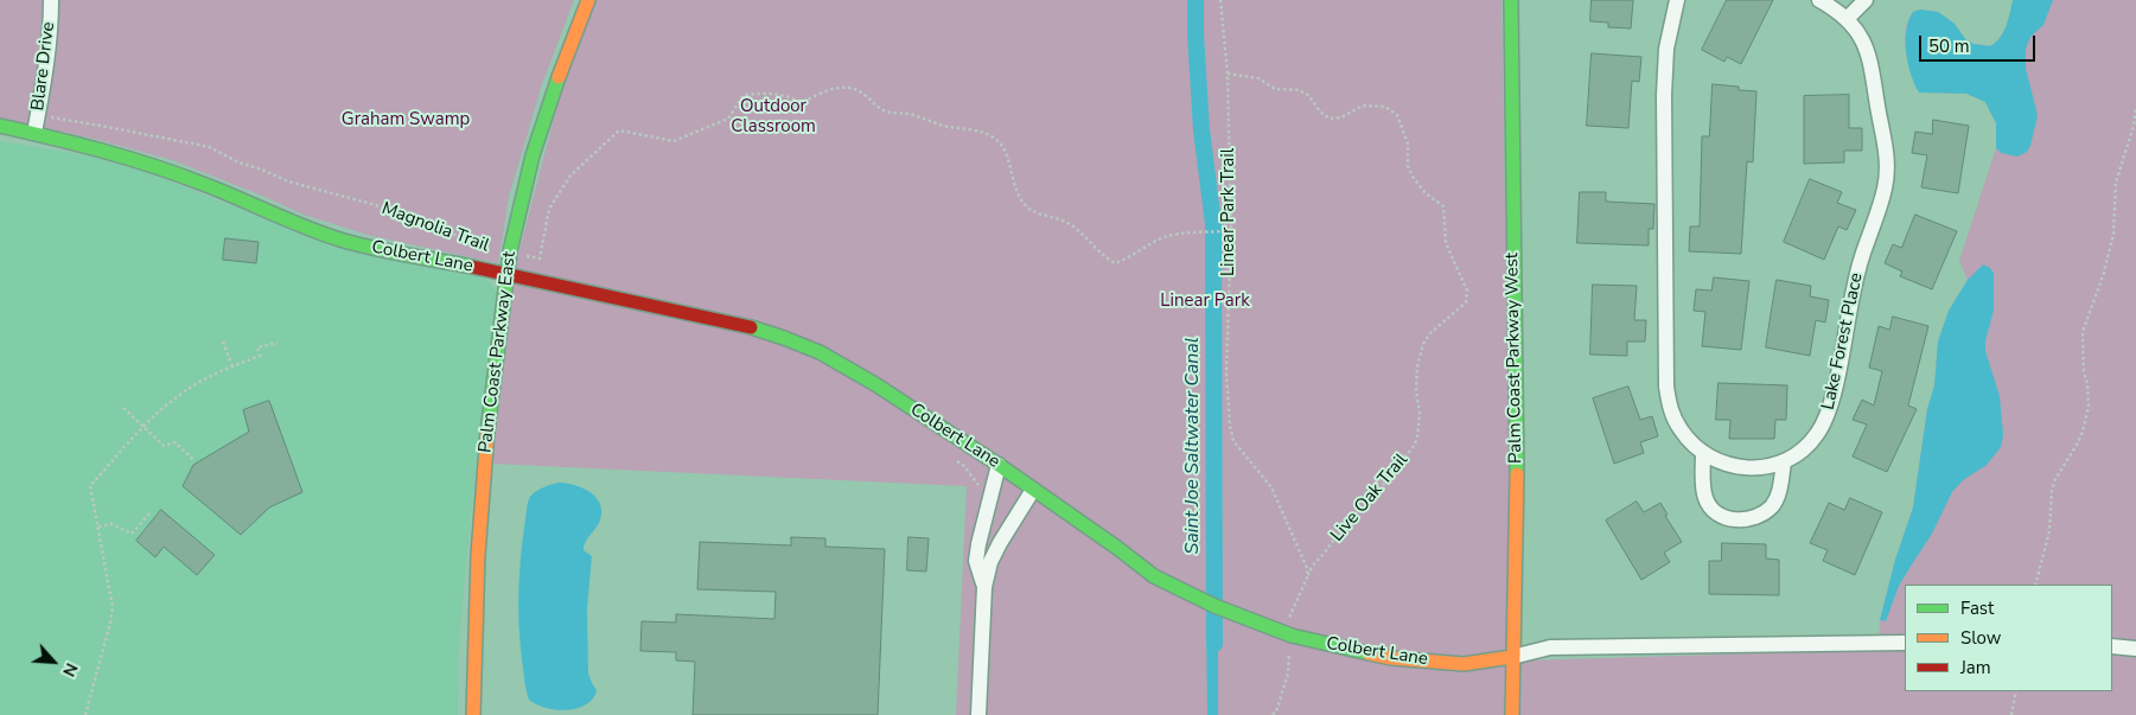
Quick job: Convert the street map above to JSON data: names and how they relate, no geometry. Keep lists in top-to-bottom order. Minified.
{"streets":{"street":["Blare Drive","Colbert Lane","Lake Forest Place","Palm Coast Parkway East","Palm Coast Parkway West"],"path":["Linear Park Trail","Magnolia Trail","Live Oak Trail"]},"crossings":[["Blare Drive","Magnolia Trail"],["Blare Drive","Colbert Lane"],["Linear Park Trail","Live Oak Trail"],["Magnolia Trail","Palm Coast Parkway East"],["Colbert Lane","Palm Coast Parkway East"],["Colbert Lane","Palm Coast Parkway West"]],"water":["Saint Joe Saltwater Canal"],"parks":["Outdoor Classroom","Graham Swamp","Linear Park"],"legend":["Fast","Slow","Jam"],"scale_bar":"50 m","north":"bottom right"}
